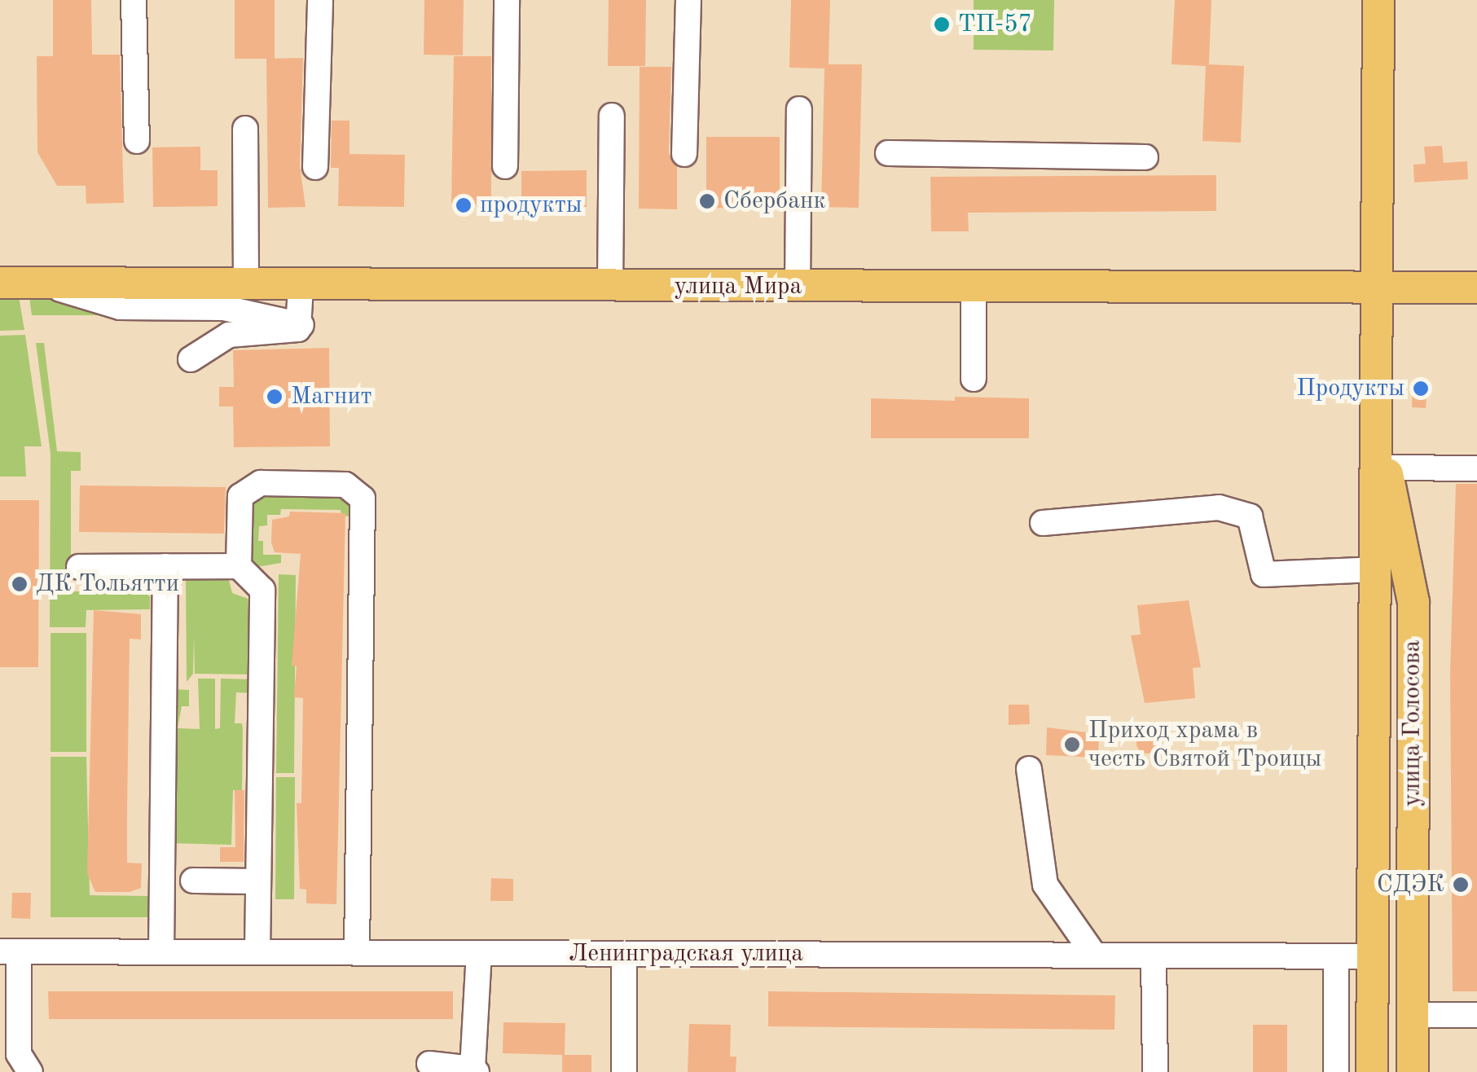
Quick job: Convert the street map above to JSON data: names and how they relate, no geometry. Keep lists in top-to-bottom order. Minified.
{"streets":{"main road":["улица Мира","улица Голосова"],"street":["Ленинградская улица"]},"crossings":[["улица Мира","улица Голосова"],["улица Голосова","Ленинградская улица"]],"places":["ТП-57","Сбербанк","продукты","Продукты","Магнит","ДК Тольятти","Приход храма в честь Святой Троицы","СДЭК"]}
